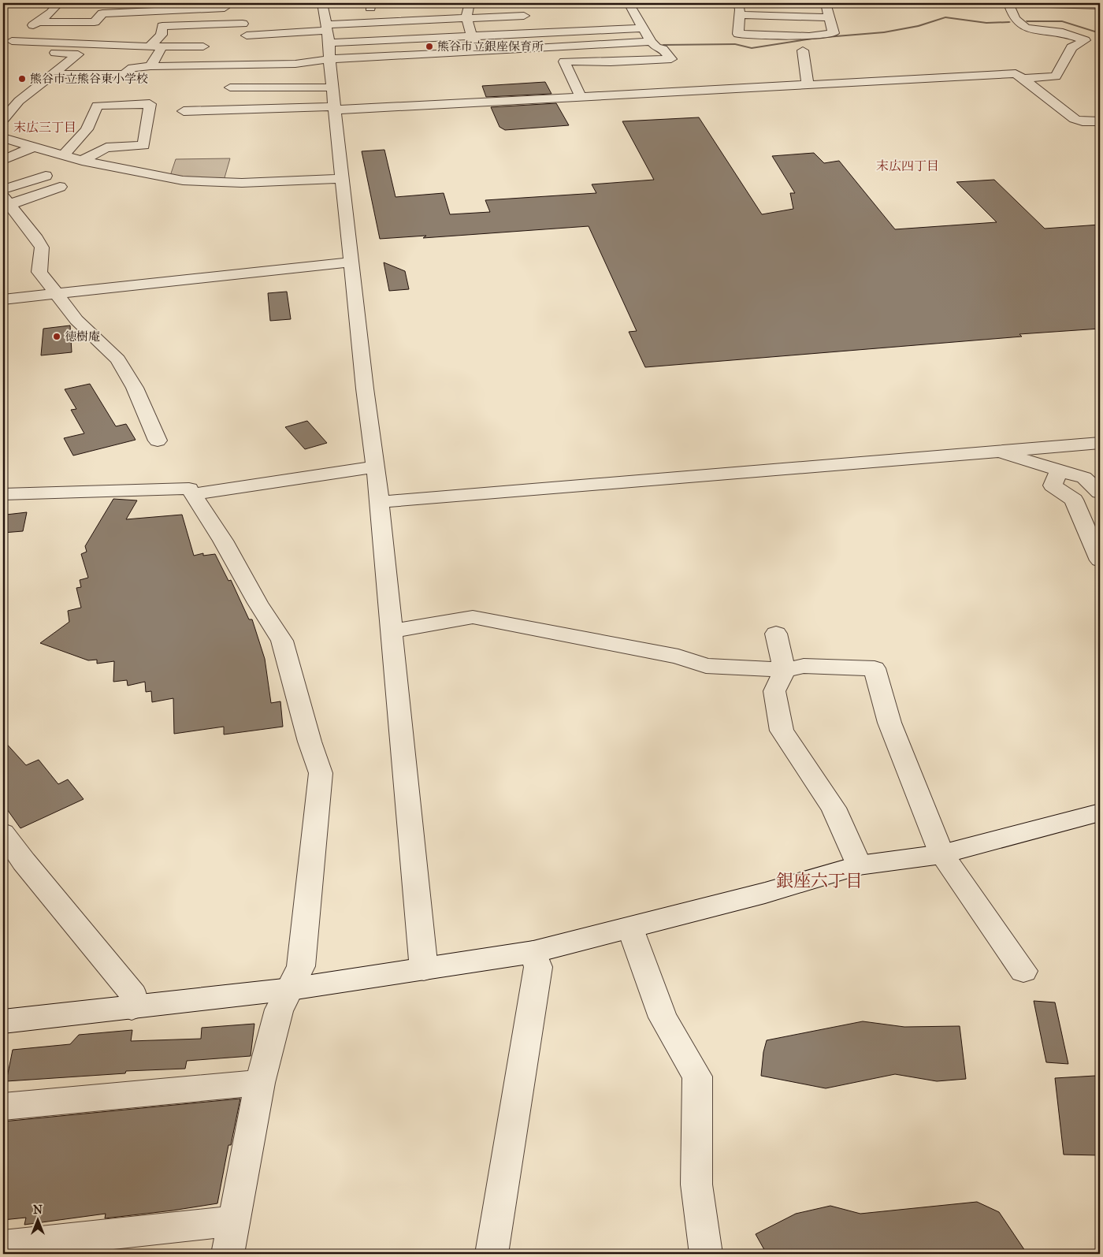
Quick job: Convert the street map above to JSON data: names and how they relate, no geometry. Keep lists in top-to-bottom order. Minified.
{"districts":["末広三丁目","末広四丁目","銀座六丁目"],"places":["熊谷市立銀座保育所","熊谷市立熊谷東小学校","徳樹庵"],"north":"top"}
